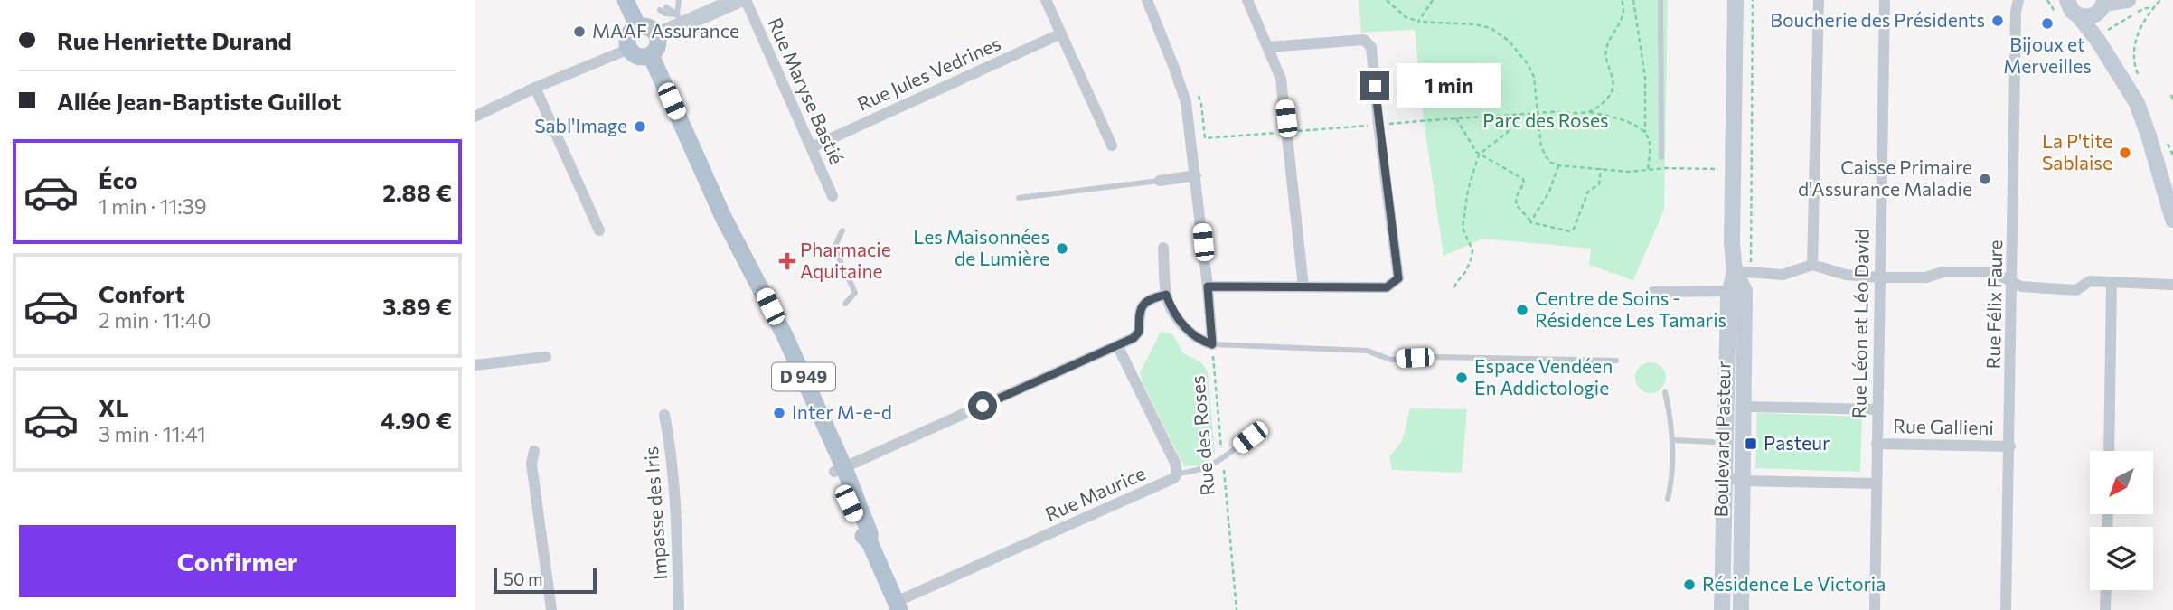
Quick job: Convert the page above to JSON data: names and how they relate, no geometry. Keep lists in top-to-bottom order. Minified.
{"streets":{"main road":["D 949"],"street":["Rue Jules Vedrines","Rue Maryse Bastié","Rue Félix Faure","Rue Léon et Léo David","Rue Gallieni","Boulevard Pasteur","Rue Maurice","Impasse des Iris"],"path":["Rue des Roses"]},"crossings":[["Rue Jules Vedrines","Rue Maryse Bastié"],["Rue Félix Faure","Rue Gallieni"],["Rue Léon et Léo David","Rue Gallieni"],["D 949","Rue Maurice"]],"parks":["Parc des Roses"],"places":{"other":["Boucherie des Présidents","Bijoux et Merveilles","MAAF Assurance","Sabl'Image","La P'tite Sablaise","Caisse Primaire d'Assurance Maladie","Les Maisonnées de Lumière","Centre de Soins - Résidence Les Tamaris","Espace Vendéen En Addictologie","Inter M-e-d","Résidence Le Victoria"],"health":["Pharmacie Aquitaine"],"transit":["Pasteur"]},"scale_bar":"50 m","north":"bottom left","page":{"banner":["Rue Henriette Durand","Allée Jean-Baptiste Guillot"],"bubble":"1 min","list":[{"name":"Éco","note":"1 min · 11:39","value":"2.88 €"},{"name":"Confort","note":"2 min · 11:40","value":"3.89 €"},{"name":"XL","note":"3 min · 11:41","value":"4.90 €"}],"buttons":"Confirmer","scale":"50 m"}}
